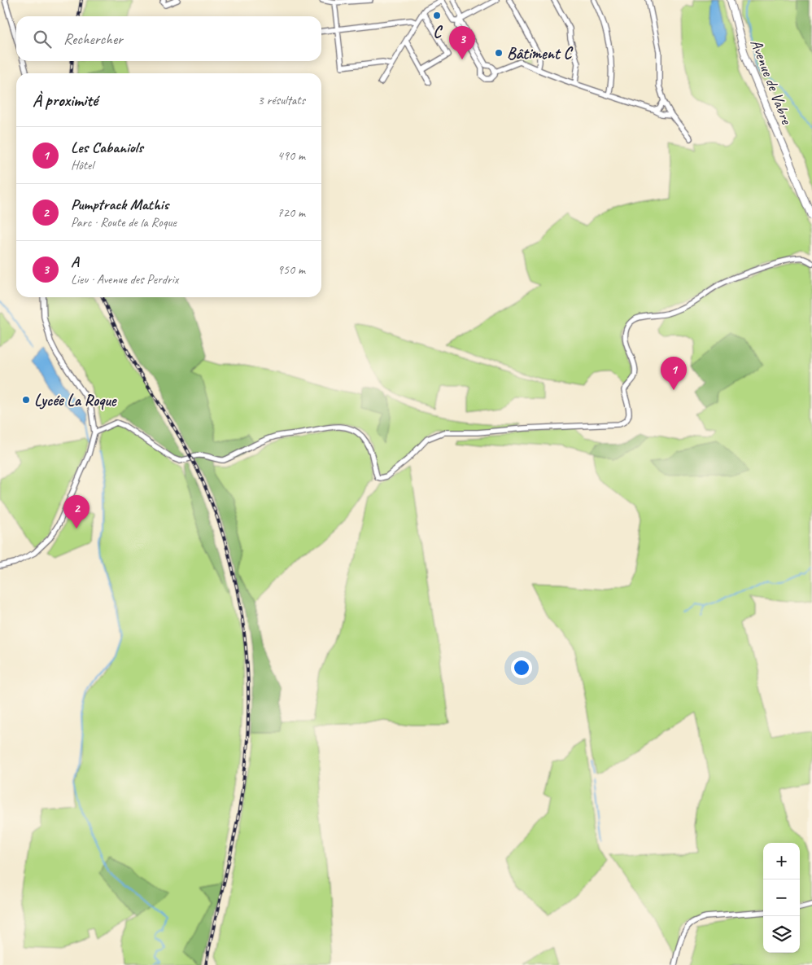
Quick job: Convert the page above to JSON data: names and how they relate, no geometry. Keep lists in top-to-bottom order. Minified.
{"streets":{"main road":["Avenue de Vabre"]},"places":["C","Bâtiment C","Lycée La Roque"],"page":{"search":"Rechercher","pins":["3","1","2"],"heading":["À proximité","3 résultats"],"list":[{"mark":"1","name":"Les Cabaniols","note":"Hôtel","value":"490 m"},{"mark":"2","name":"Pumptrack Mathis","note":"Parc · Route de la Roque","value":"720 m"},{"mark":"3","name":"A","note":"Lieu · Avenue des Perdrix","value":"950 m"}],"map_buttons":["+","−"]}}
